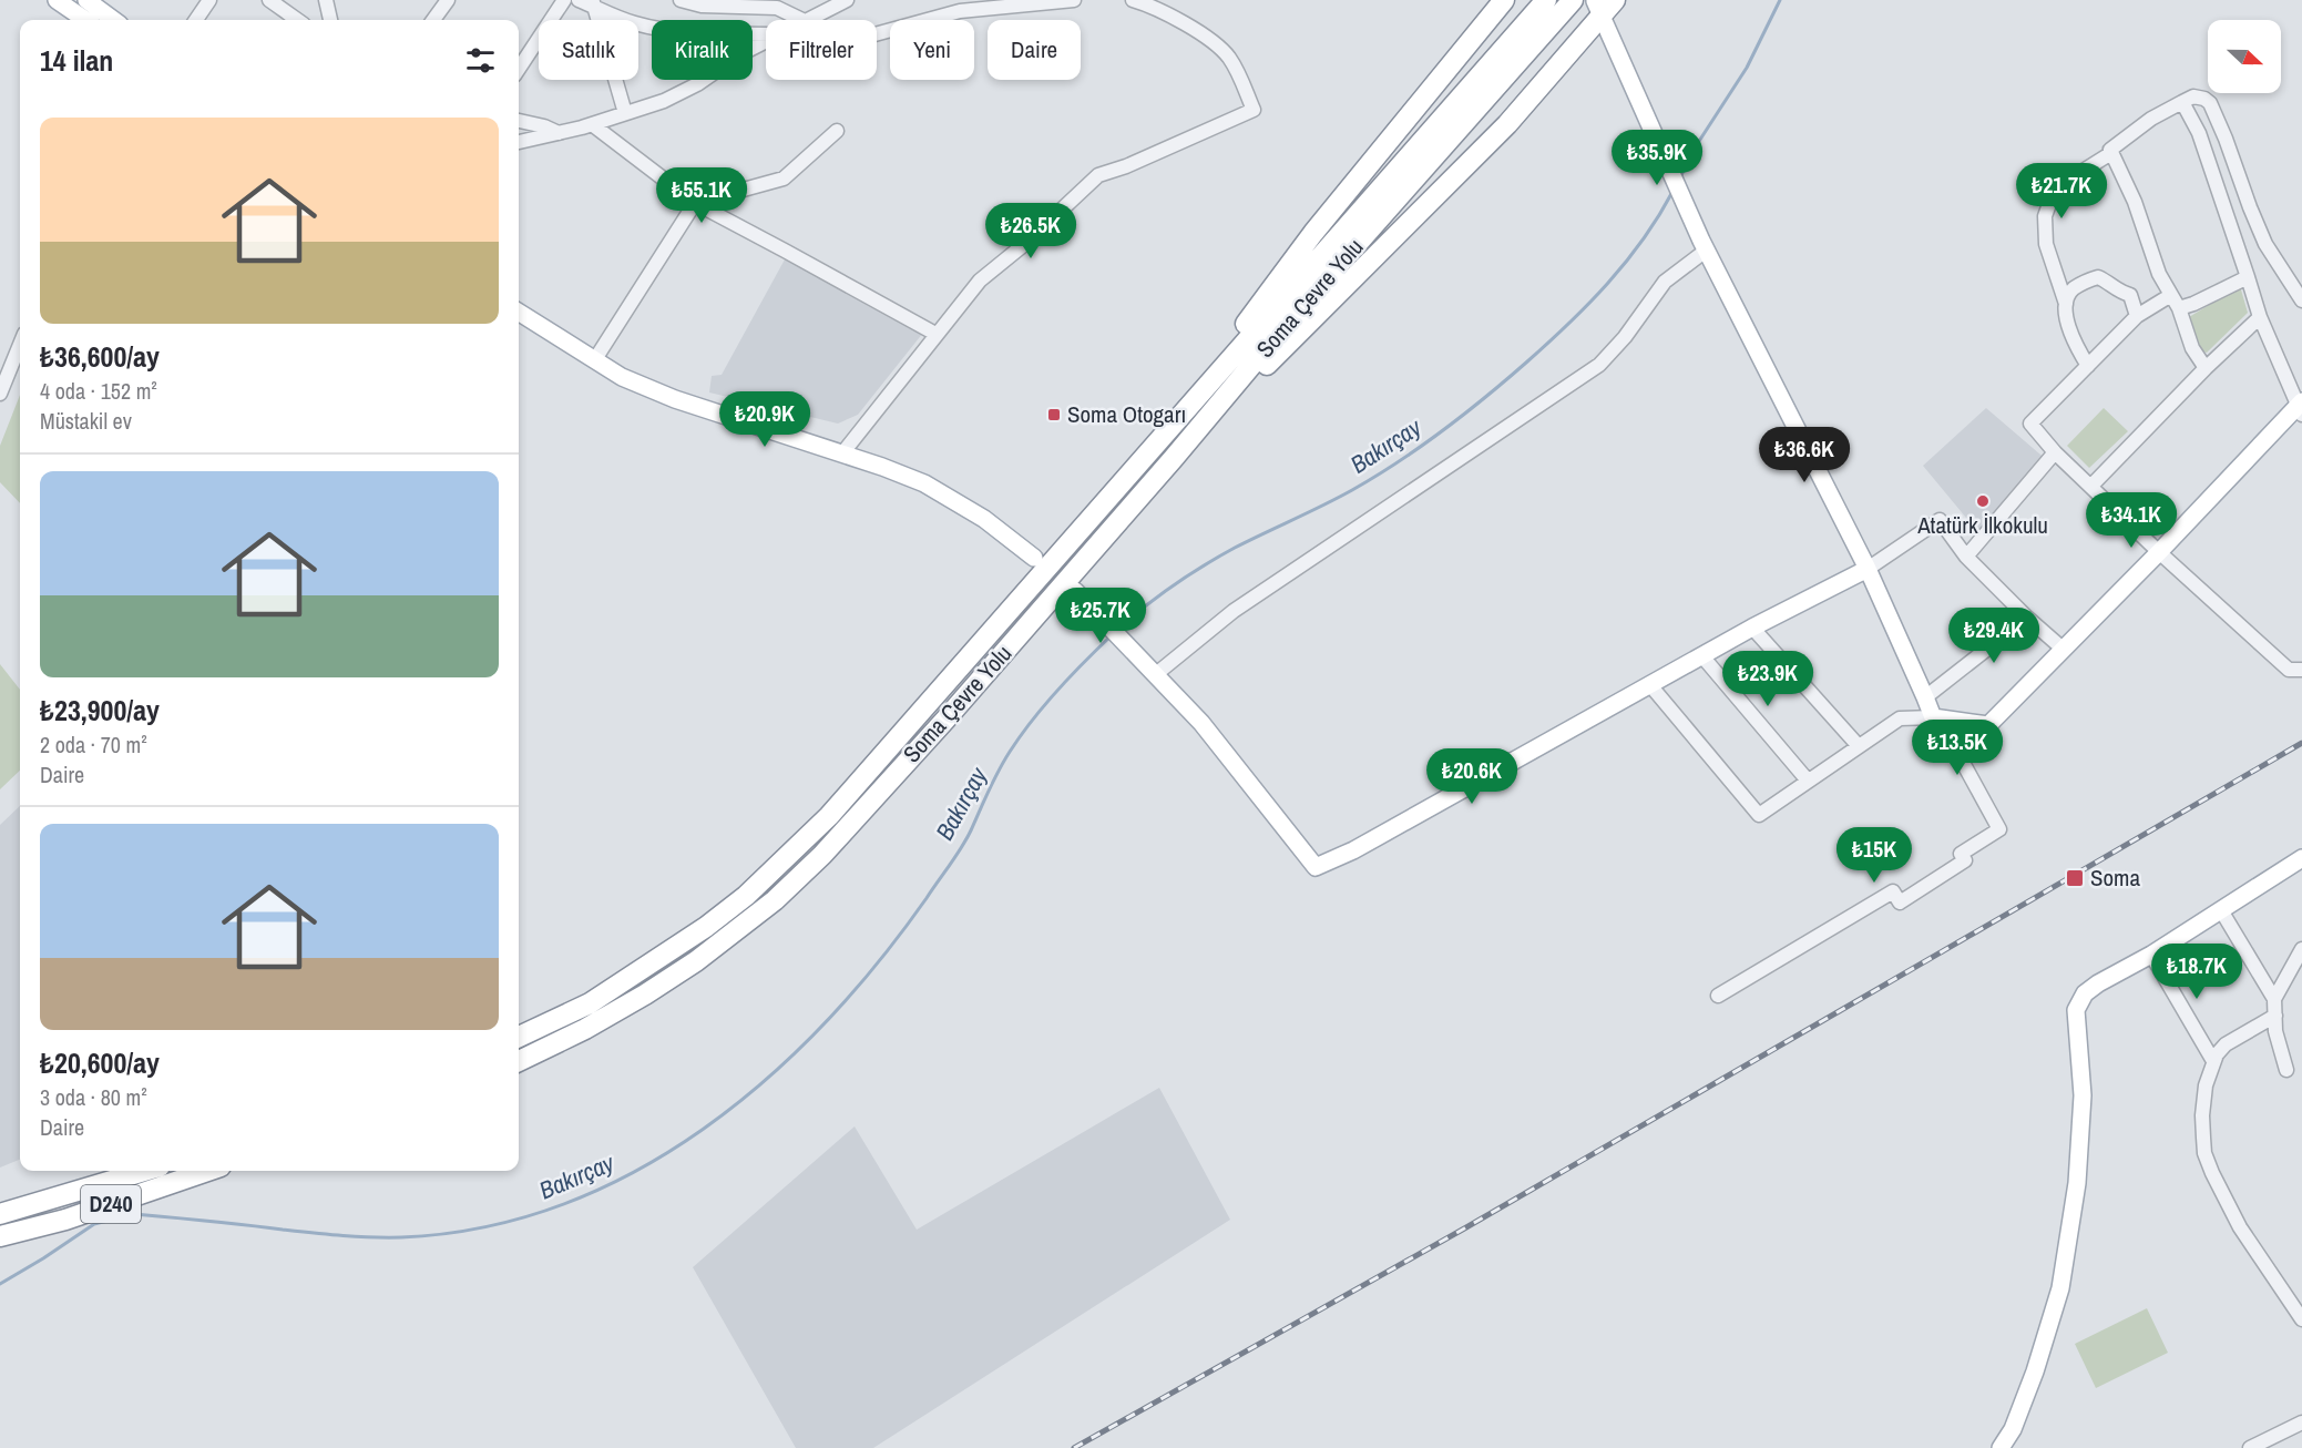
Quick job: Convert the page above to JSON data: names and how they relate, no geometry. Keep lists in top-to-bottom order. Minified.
{"streets":{"highway":["Soma Çevre Yolu","D240"]},"water":["Bakırçay"],"places":{"transit":["Soma Otogarı","Soma"],"other":["Atatürk İlkokulu"]},"north":"right","page":{"chip":["Satılık","Kiralık","Filtreler","Yeni","Daire"],"heading":"14 ilan","list":[{"name":"₺36,600/ay","note":"4 oda · 152 m² · Müstakil ev"},{"name":"₺23,900/ay","note":"2 oda · 70 m² · Daire"},{"name":"₺20,600/ay","note":"3 oda · 80 m² · Daire"}],"price":["₺35.9K","₺21.7K","₺55.1K","₺26.5K","₺20.9K","₺36.6K","₺34.1K","₺25.7K","₺29.4K","₺23.9K","₺13.5K","₺20.6K","₺15K","₺18.7K"]}}
